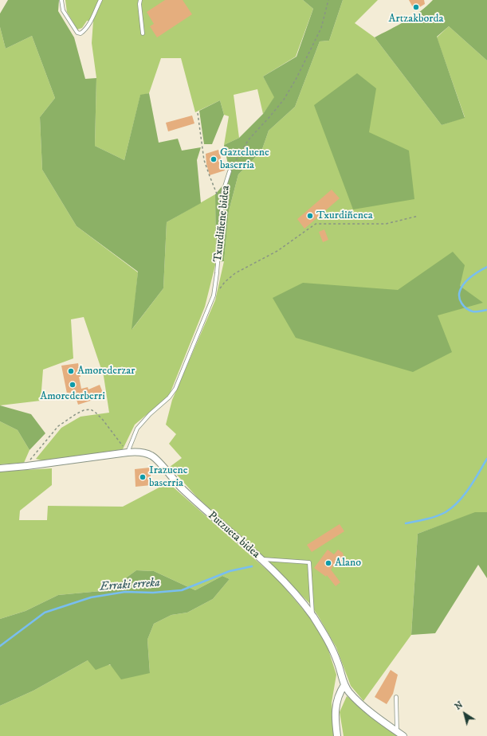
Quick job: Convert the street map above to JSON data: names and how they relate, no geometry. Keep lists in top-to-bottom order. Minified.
{"streets":{"street":["Putzueta bidea"],"lane":["Txurdiñene bidea"]},"crossings":[["Txurdiñene bidea","Putzueta bidea"]],"water":["Erraki erreka"],"places":["Artzakborda","Gazteluene baserria","Txurdiñenea","Amorederzar","Amorederberri","Irazuene baserria","Alano"],"north":"top left"}
